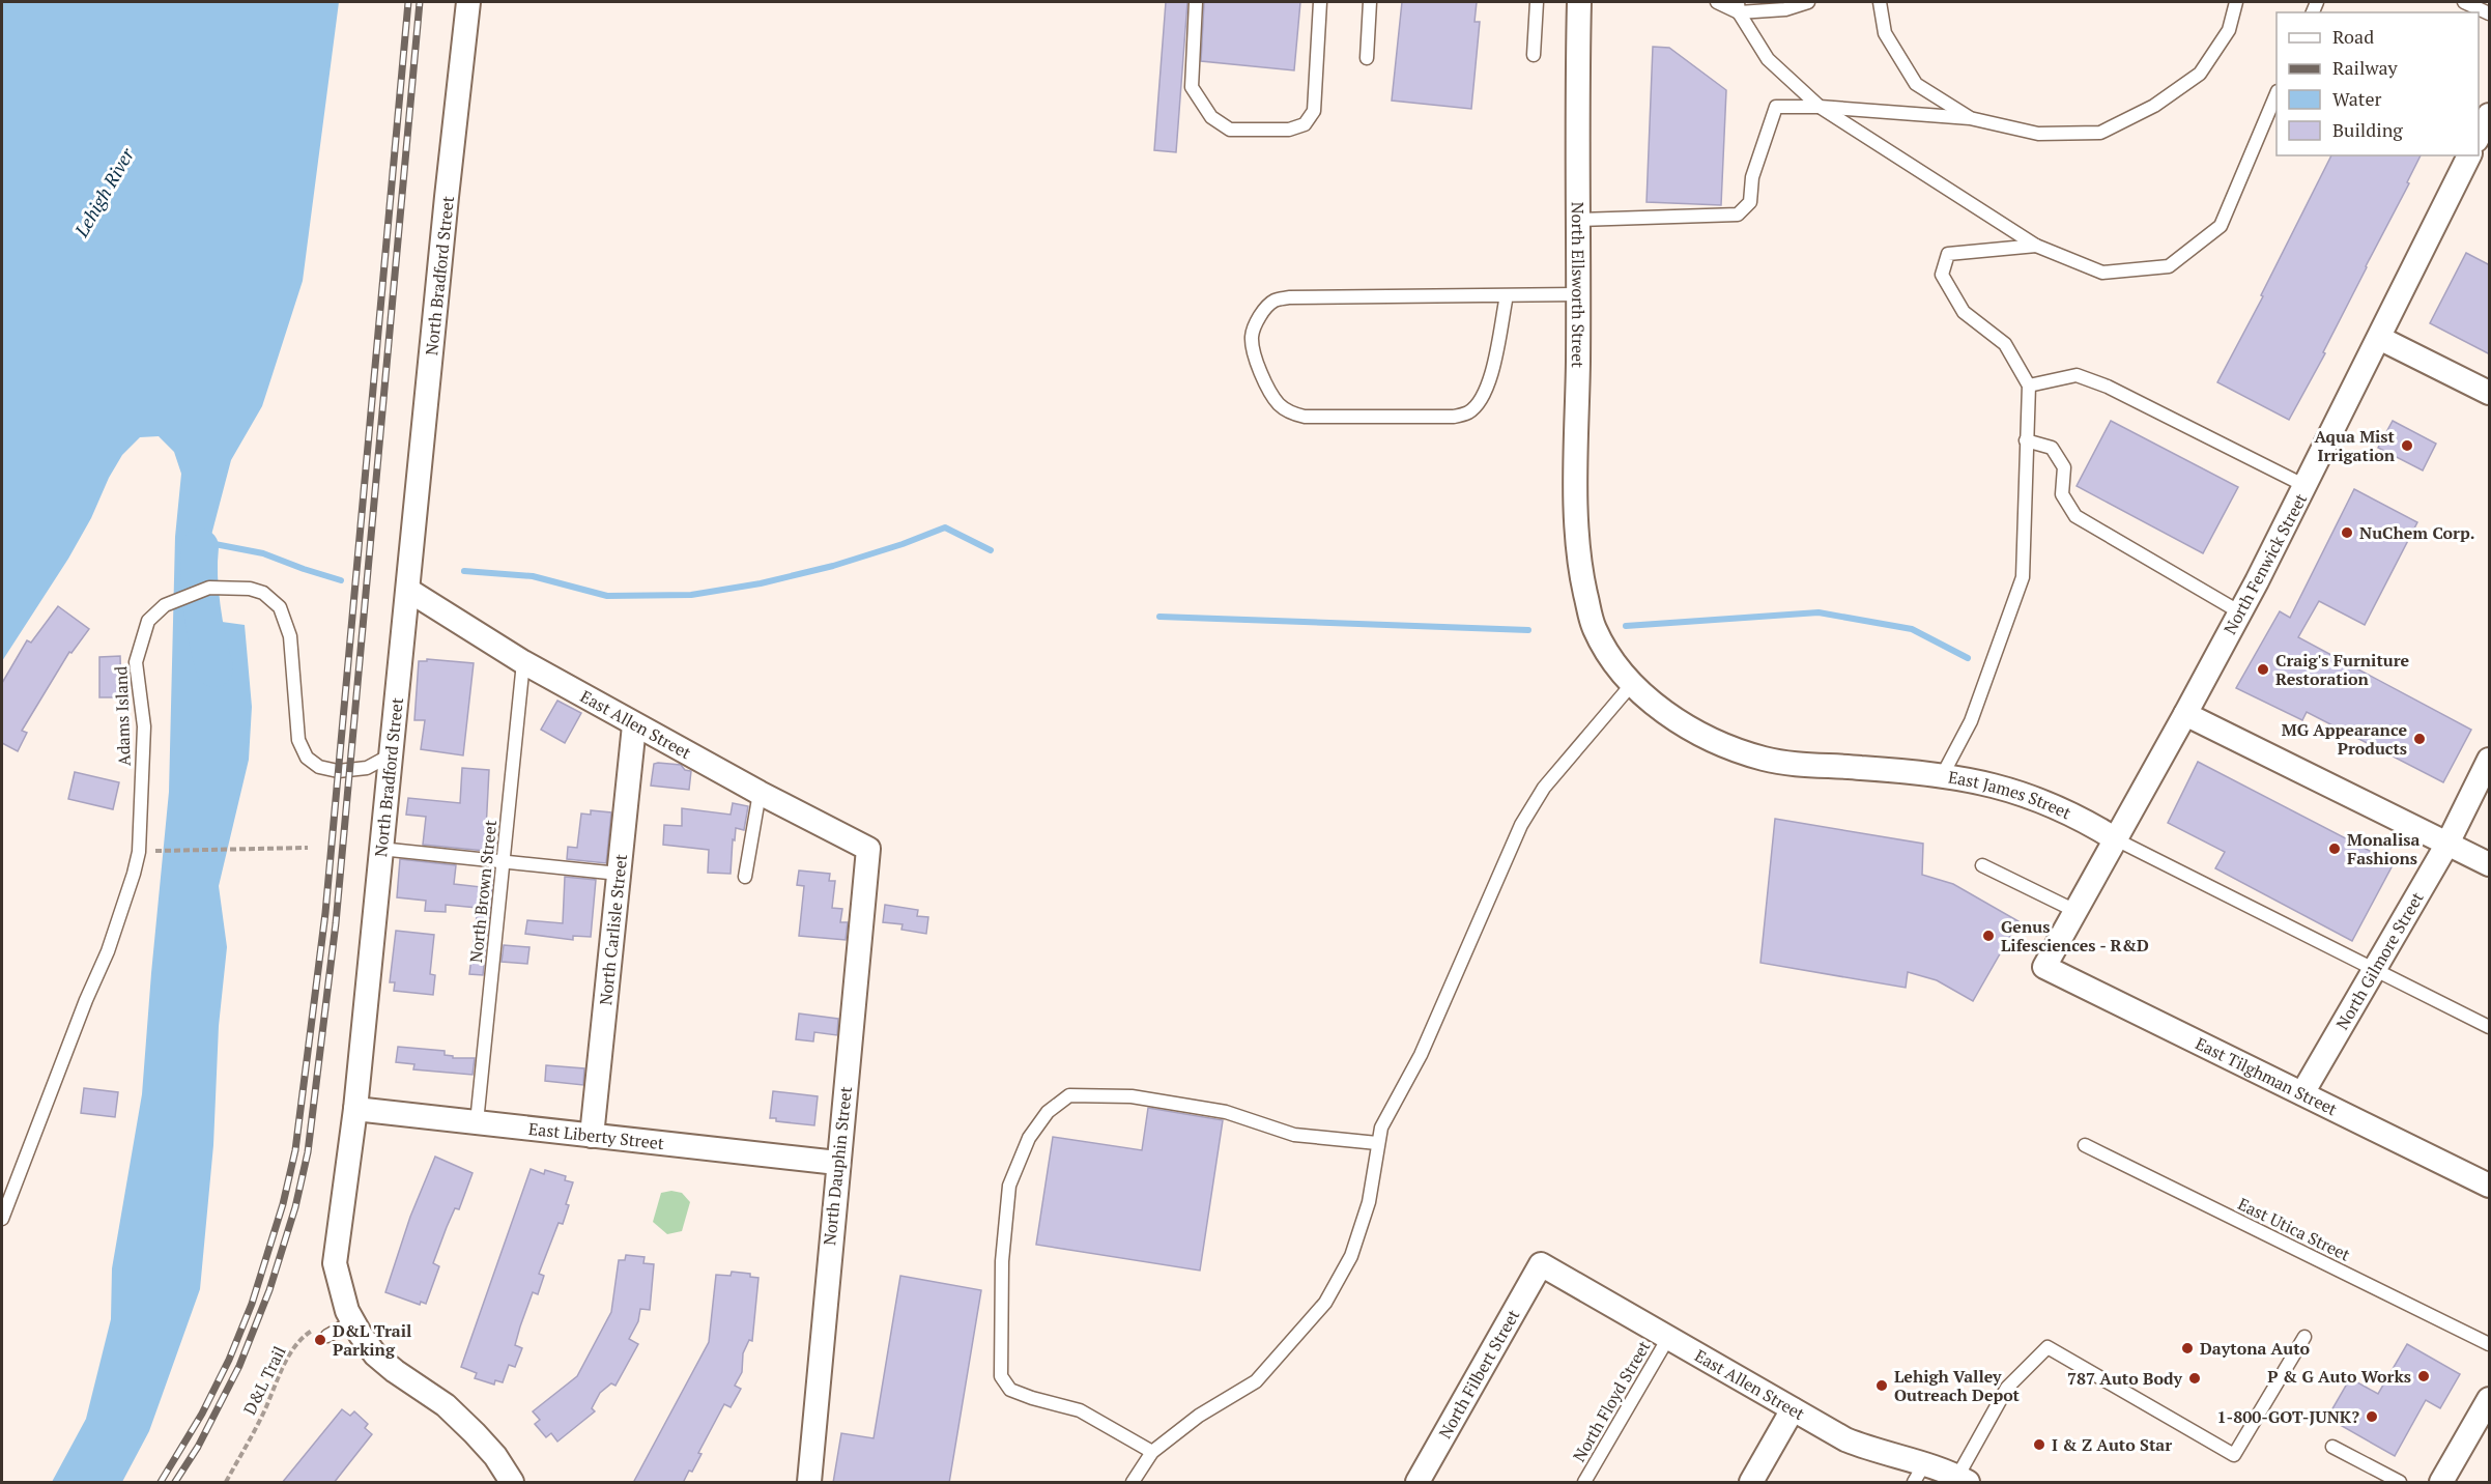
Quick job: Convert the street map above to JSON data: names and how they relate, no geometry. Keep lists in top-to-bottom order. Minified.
{"streets":{"street":["North Bradford Street","North Ellsworth Street","North Fenwick Street","East Allen Street","East James Street","North Carlisle Street","North Gilmore Street","East Tilghman Street","East Liberty Street","North Dauphin Street","North Filbert Street"],"lane":["Adams Island","North Brown Street","East Utica Street","North Floyd Street"],"path":["D&L Trail"]},"crossings":[["North Bradford Street","Adams Island"],["North Bradford Street","East Allen Street"],["North Bradford Street","East Liberty Street"],["North Ellsworth Street","East James Street"],["North Fenwick Street","East James Street"],["North Fenwick Street","East Tilghman Street"],["East Allen Street","North Brown Street"],["East Allen Street","North Carlisle Street"],["East Allen Street","North Dauphin Street"],["East Allen Street","North Filbert Street"],["East Allen Street","North Floyd Street"],["East James Street","North Gilmore Street"],["North Brown Street","East Liberty Street"],["North Carlisle Street","East Liberty Street"],["North Gilmore Street","East Tilghman Street"],["East Liberty Street","North Dauphin Street"]],"water":["Lehigh River"],"places":["Aqua Mist Irrigation","NuChem Corp.","Craig's Furniture Restoration","MG Appearance Products","Monalisa Fashions","Genus Lifesciences - R&D","D&L Trail Parking","Daytona Auto","P & G Auto Works","787 Auto Body","Lehigh Valley Outreach Depot","1-800-GOT-JUNK?","I & Z Auto Star"],"legend":["Road","Railway","Water","Building"]}
